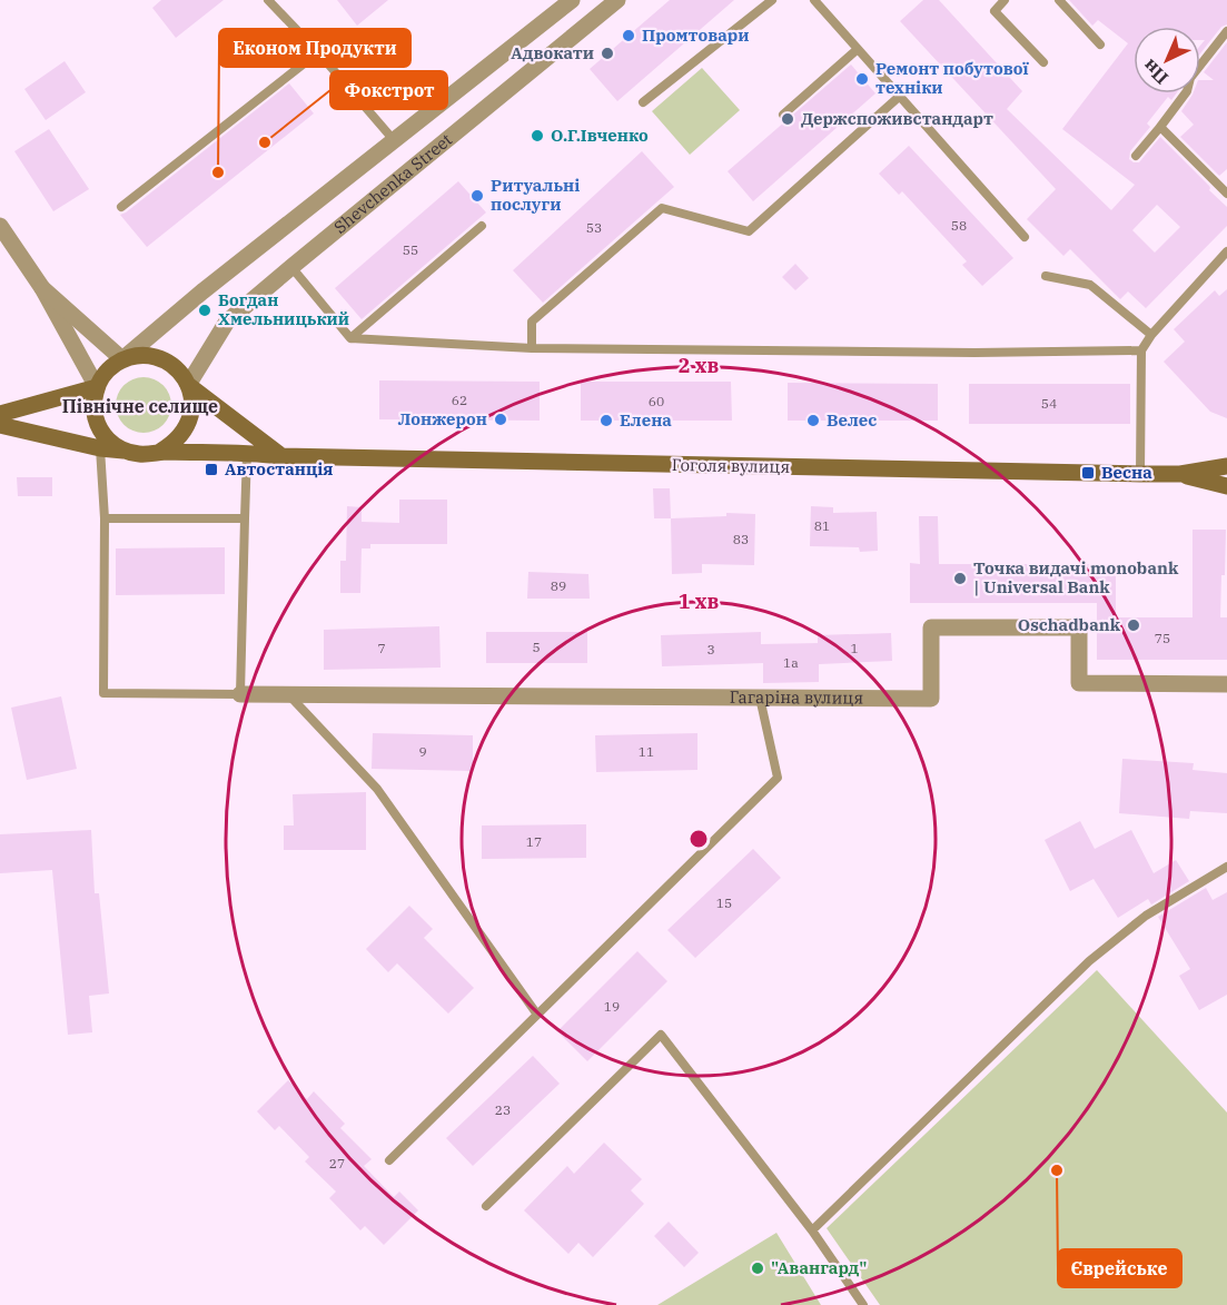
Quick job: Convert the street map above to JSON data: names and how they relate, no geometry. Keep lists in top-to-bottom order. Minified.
{"streets":{"main road":["Гоголя вулиця"],"street":["Shevchenka Street","Гагаріна вулиця"]},"crossings":[["Shevchenka Street","Гоголя вулиця"]],"districts":["Північне селище"],"places":{"other":["Промтовари","Адвокати","Ремонт побутової техніки","Держспоживстандарт","О.Г.Івченко","Фокстрот","Економ Продукти","Ритуальні послуги","Богдан Хмельницький","Лонжерон","Елена","Велес","Точка видачі monobank | Universal Bank","Oschadbank","Єврейське","\"Авангард\""],"transit":["Автостанція","Весна"]},"house_numbers":["58","53","55","62","60","54","81","83","89","75","5","7","1","3","1а","9","11","17","15","19","23","27"],"north":"bottom left","rings":["2 хв","1 хв"]}
